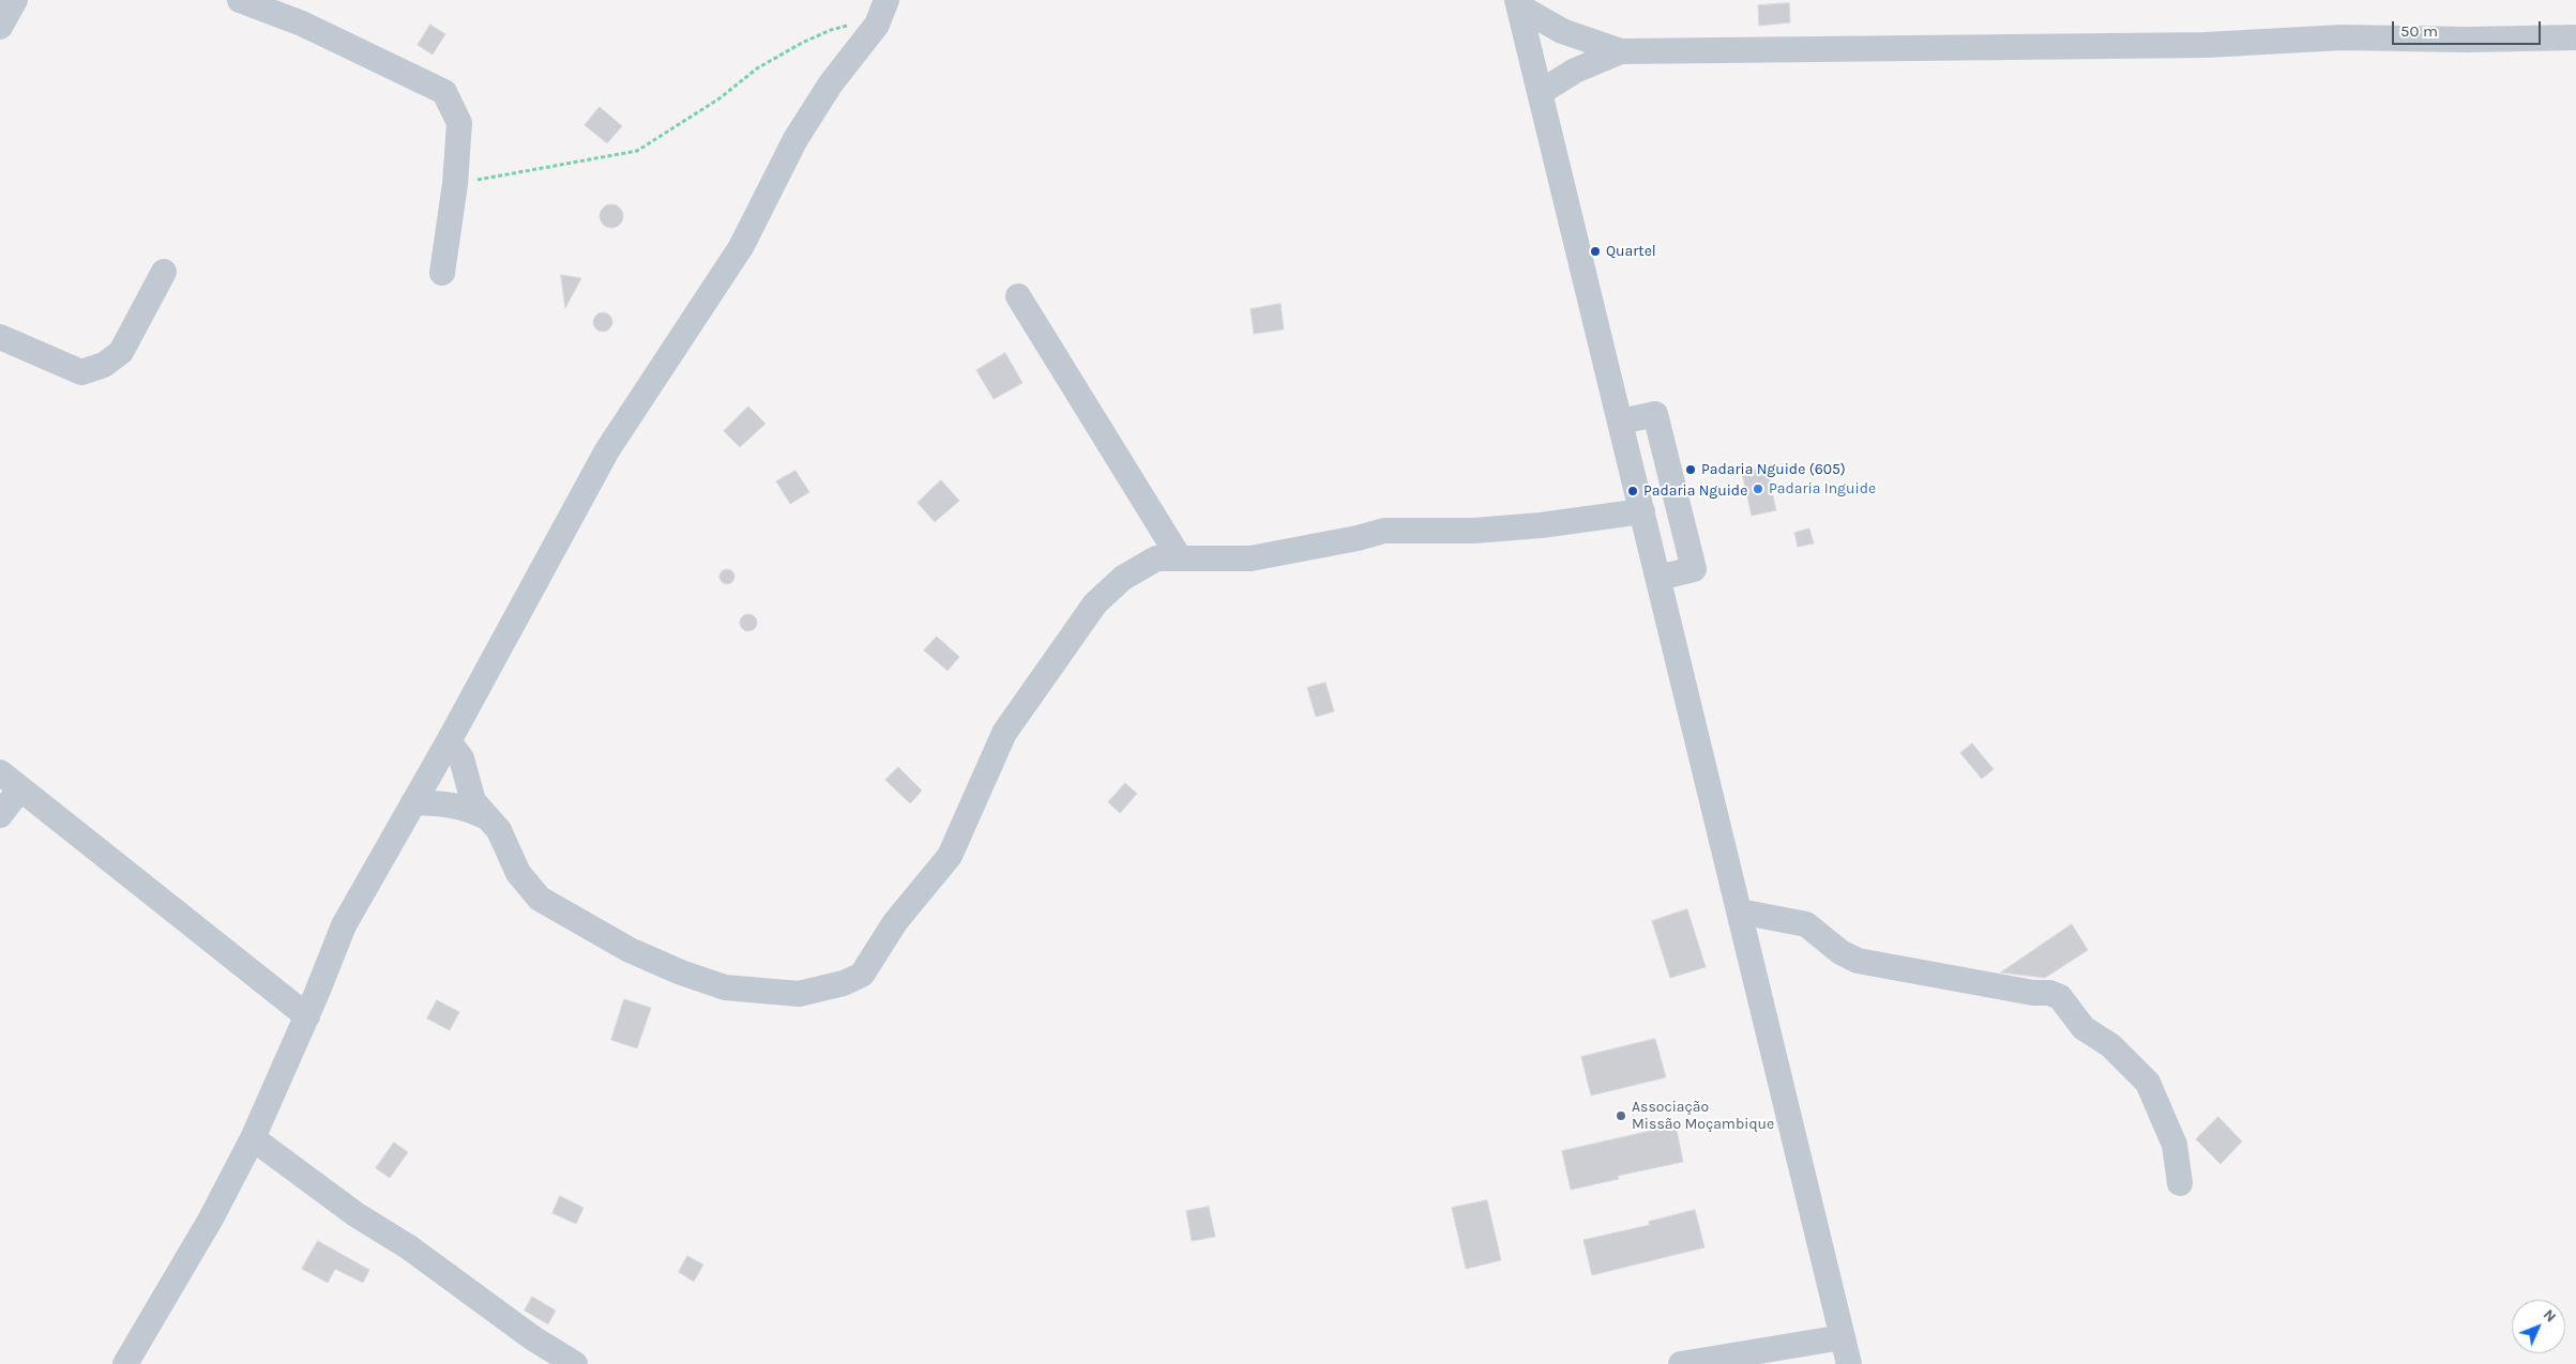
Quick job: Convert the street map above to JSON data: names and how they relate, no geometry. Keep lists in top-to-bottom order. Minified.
{"places":["Quartel","Padaria Nguide (605)","Padaria Inguide","Padaria Nguide","Associação Missão Moçambique"],"scale_bar":"50 m","north":"top right"}
